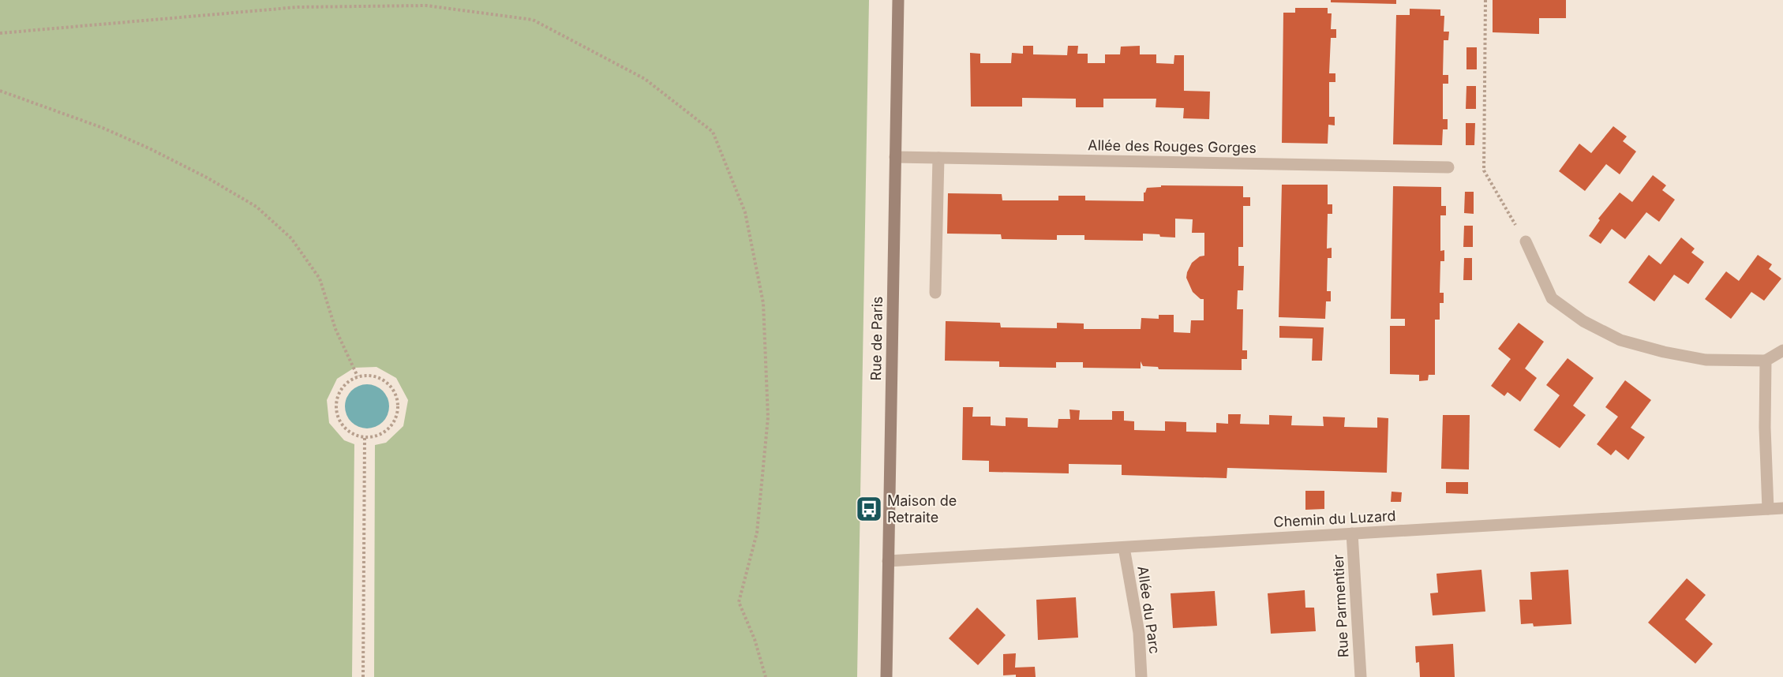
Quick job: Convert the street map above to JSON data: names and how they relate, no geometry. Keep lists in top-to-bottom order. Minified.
{"streets":{"main road":["Rue de Paris"],"street":["Allée des Rouges Gorges","Chemin du Luzard","Rue Parmentier","Allée du Parc"]},"crossings":[["Allée des Rouges Gorges","Rue de Paris"],["Rue de Paris","Chemin du Luzard"],["Chemin du Luzard","Rue Parmentier"],["Chemin du Luzard","Allée du Parc"]],"places":{"bus stop":["Maison de Retraite"]}}
